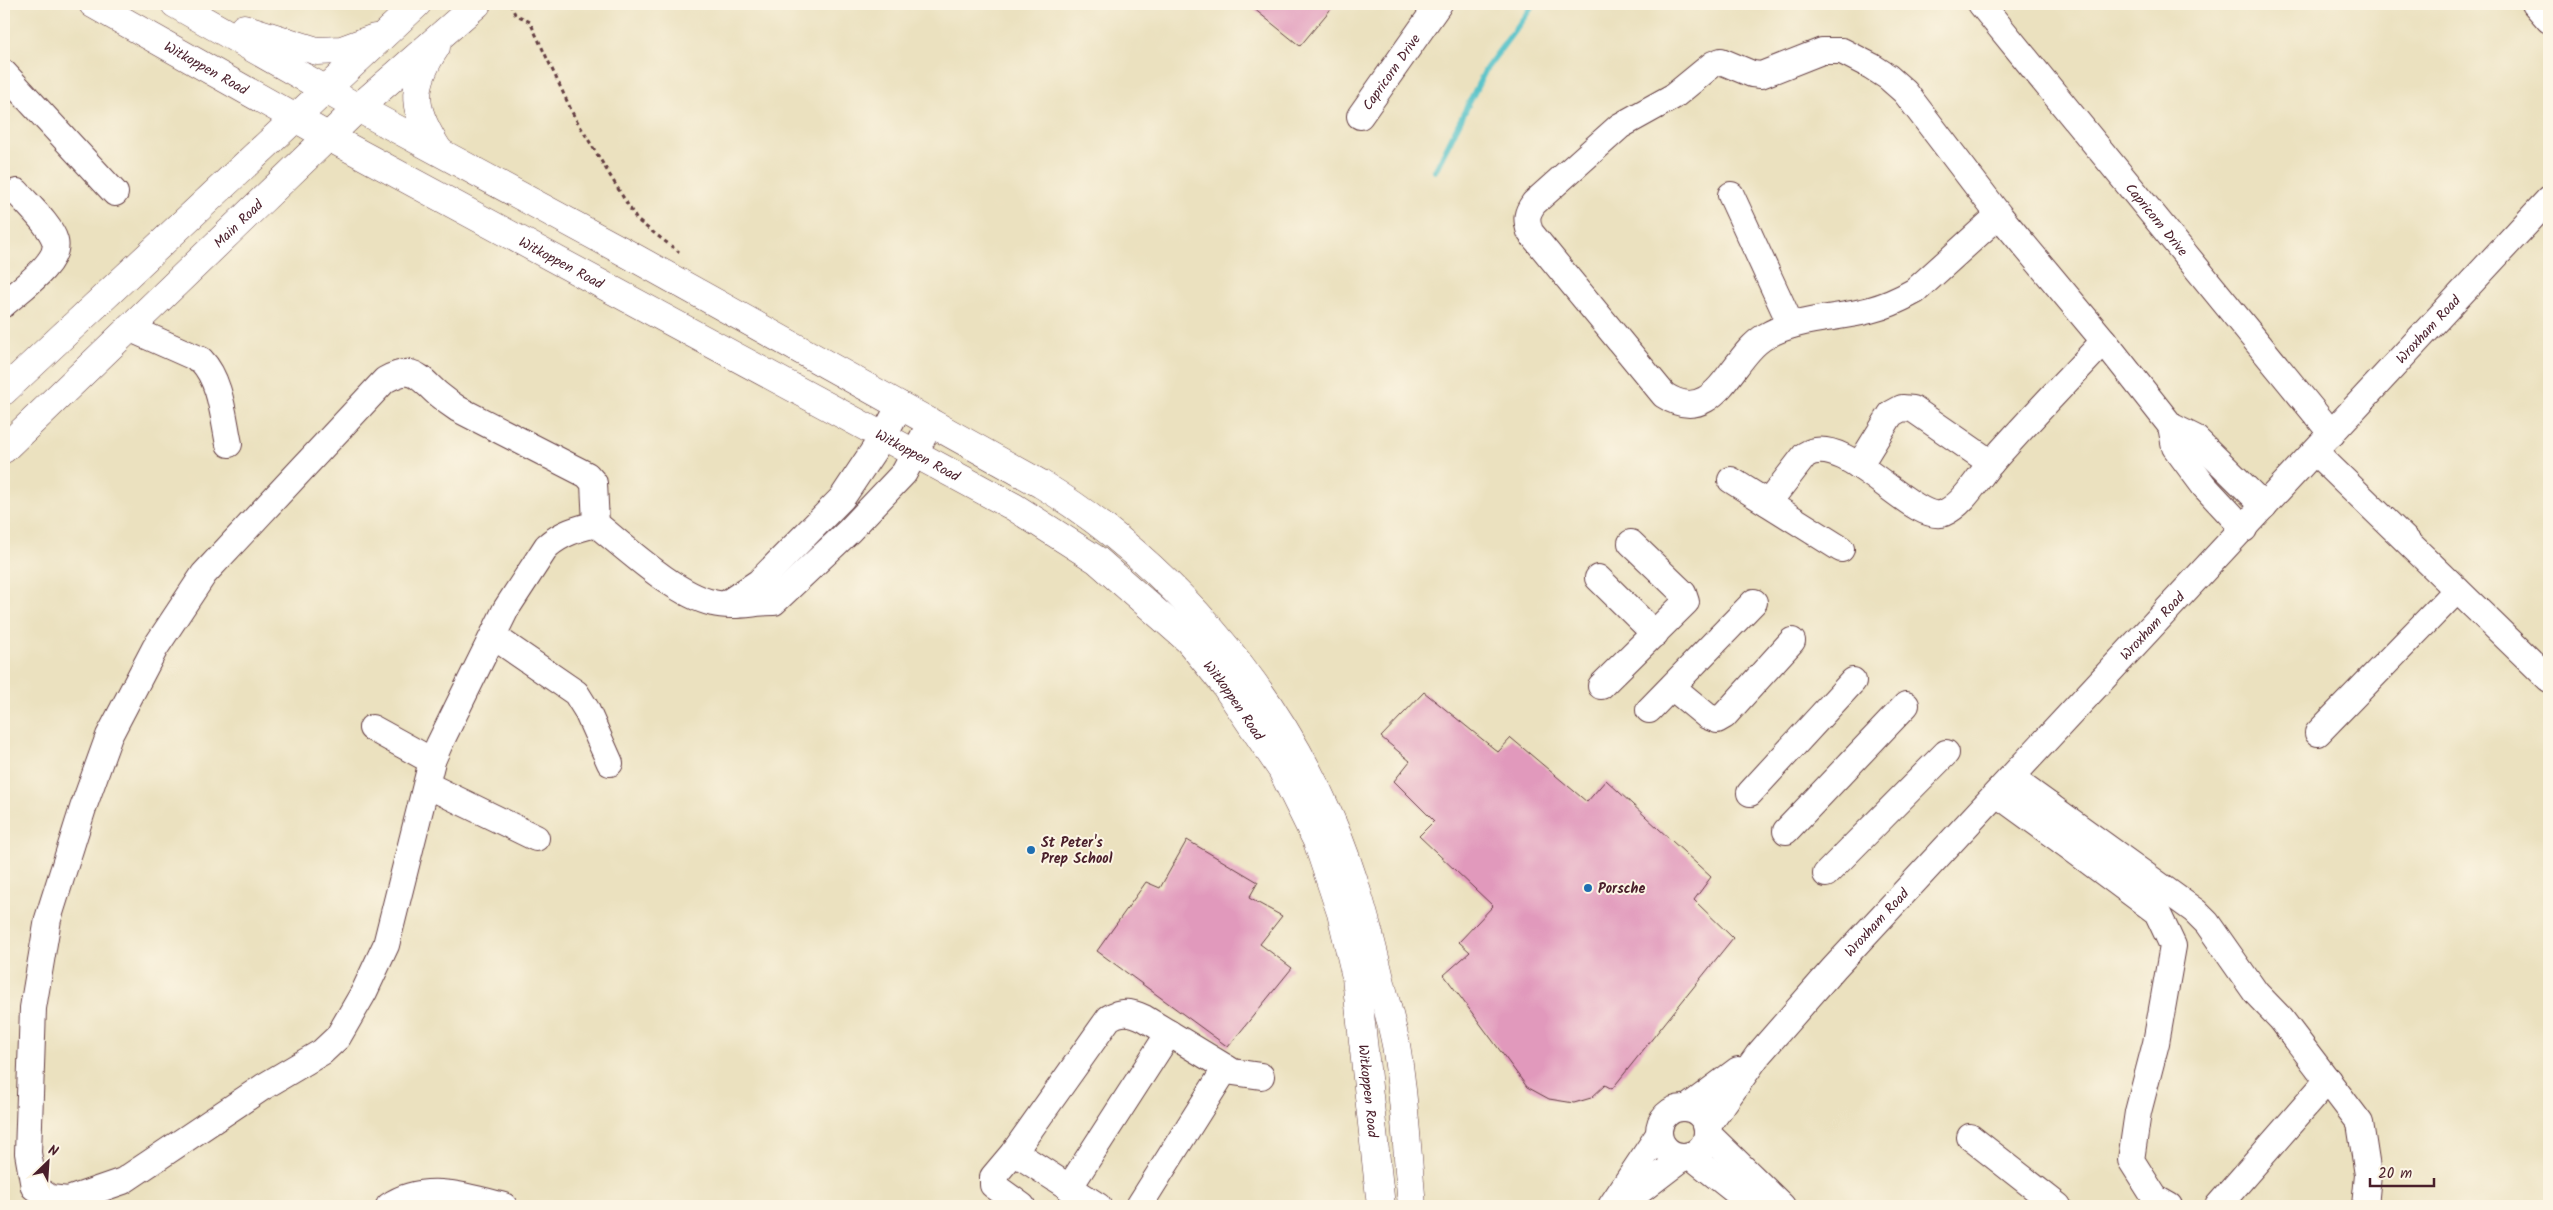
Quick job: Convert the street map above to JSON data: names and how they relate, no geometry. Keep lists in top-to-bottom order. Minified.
{"streets":{"main road":["Witkoppen Road","Main Road"],"street":["Capricorn Drive","Wroxham Road"]},"crossings":[["Witkoppen Road","Main Road"],["Capricorn Drive","Wroxham Road"]],"places":["St Peter's Prep School","Porsche"],"scale_bar":"20 m","north":"top right"}
